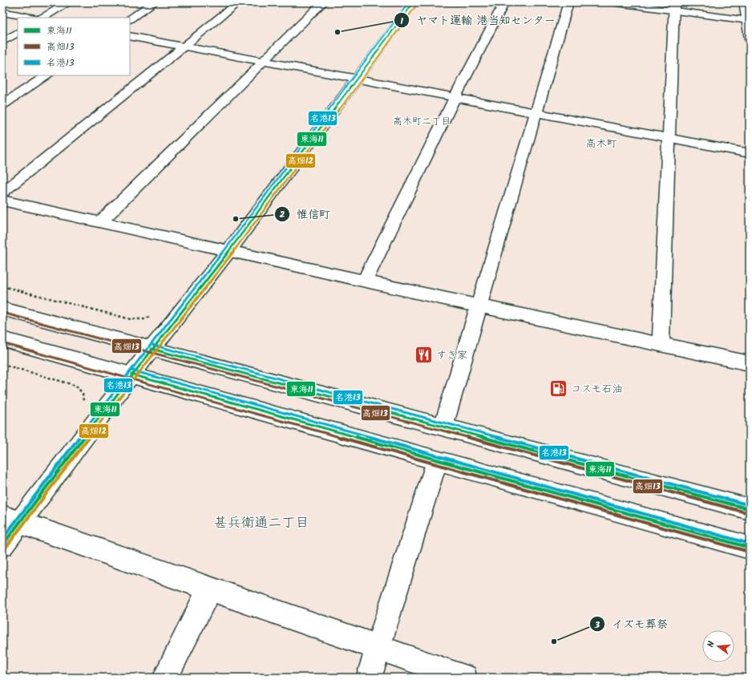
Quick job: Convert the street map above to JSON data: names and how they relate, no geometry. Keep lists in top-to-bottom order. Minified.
{"districts":["高木町二丁目","高木町","甚兵衛通二丁目"],"places":{"other":["ヤマト運輸 港当知センター","惟信町","イズモ葬祭"],"restaurant":["すき家"],"fuel station":["コスモ石油"]},"lines":["transit line 東海11","transit line 名港13","transit line 高畑12","transit line 高畑13"],"legend":["東海11","高畑13","名港13"],"north":"left"}
